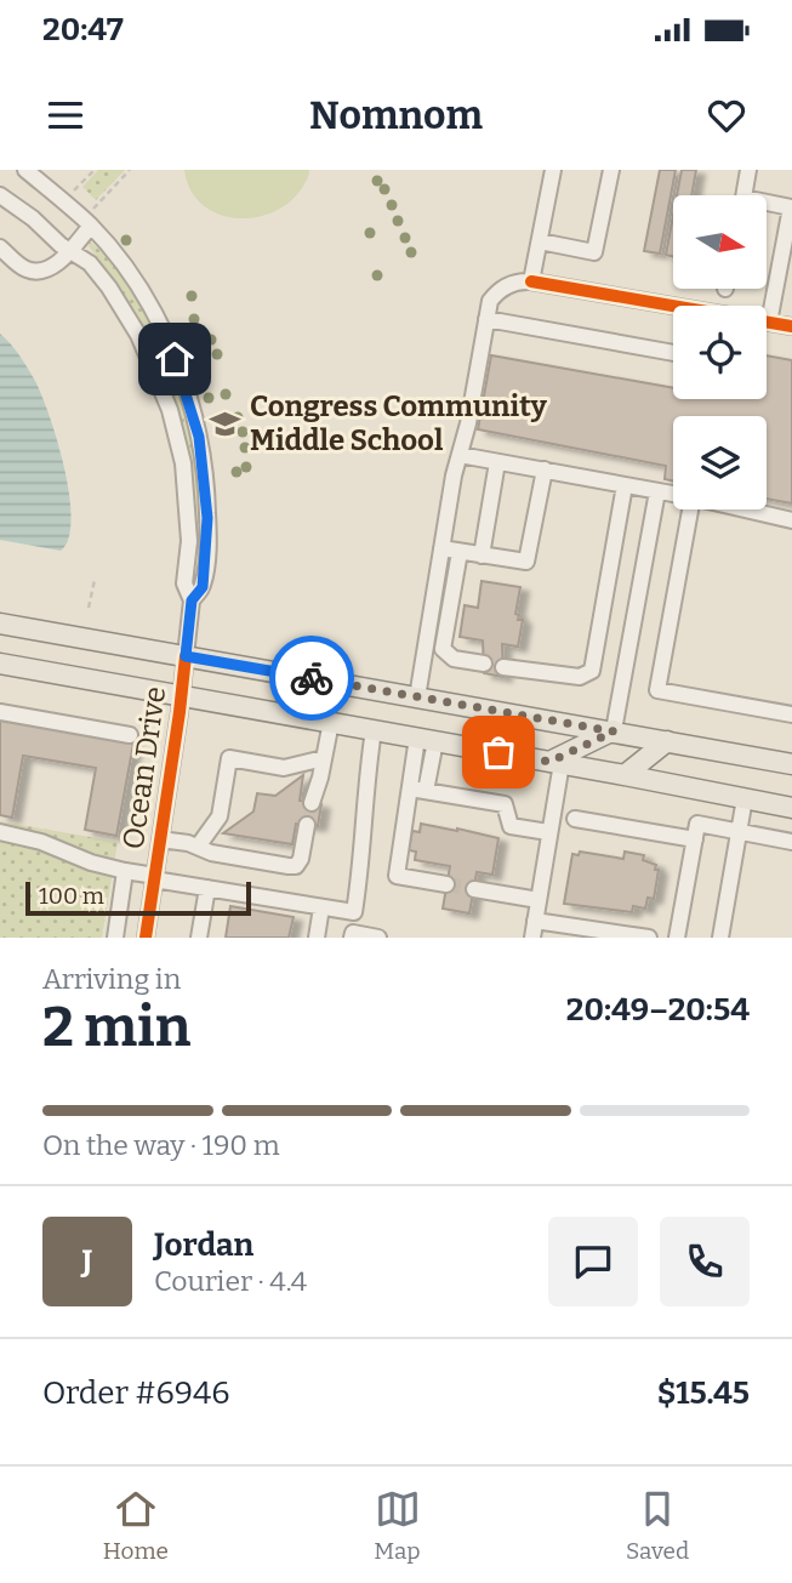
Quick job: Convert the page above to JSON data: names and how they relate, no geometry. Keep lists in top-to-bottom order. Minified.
{"streets":{"street":["Ocean Drive"]},"places":{"school or university":["Congress Community Middle School"]},"scale_bar":"100 m","north":"right","page":{"status":"20:47","header":"Nomnom","scale":"100 m","heading":["2 min","Arriving in","20:49–20:54"],"panel":["Jordan","Courier · 4.4","Order #6946","$15.45"],"bar":"On the way · 190 m","round":"J","tabs":["Home","Map","Saved"]}}
